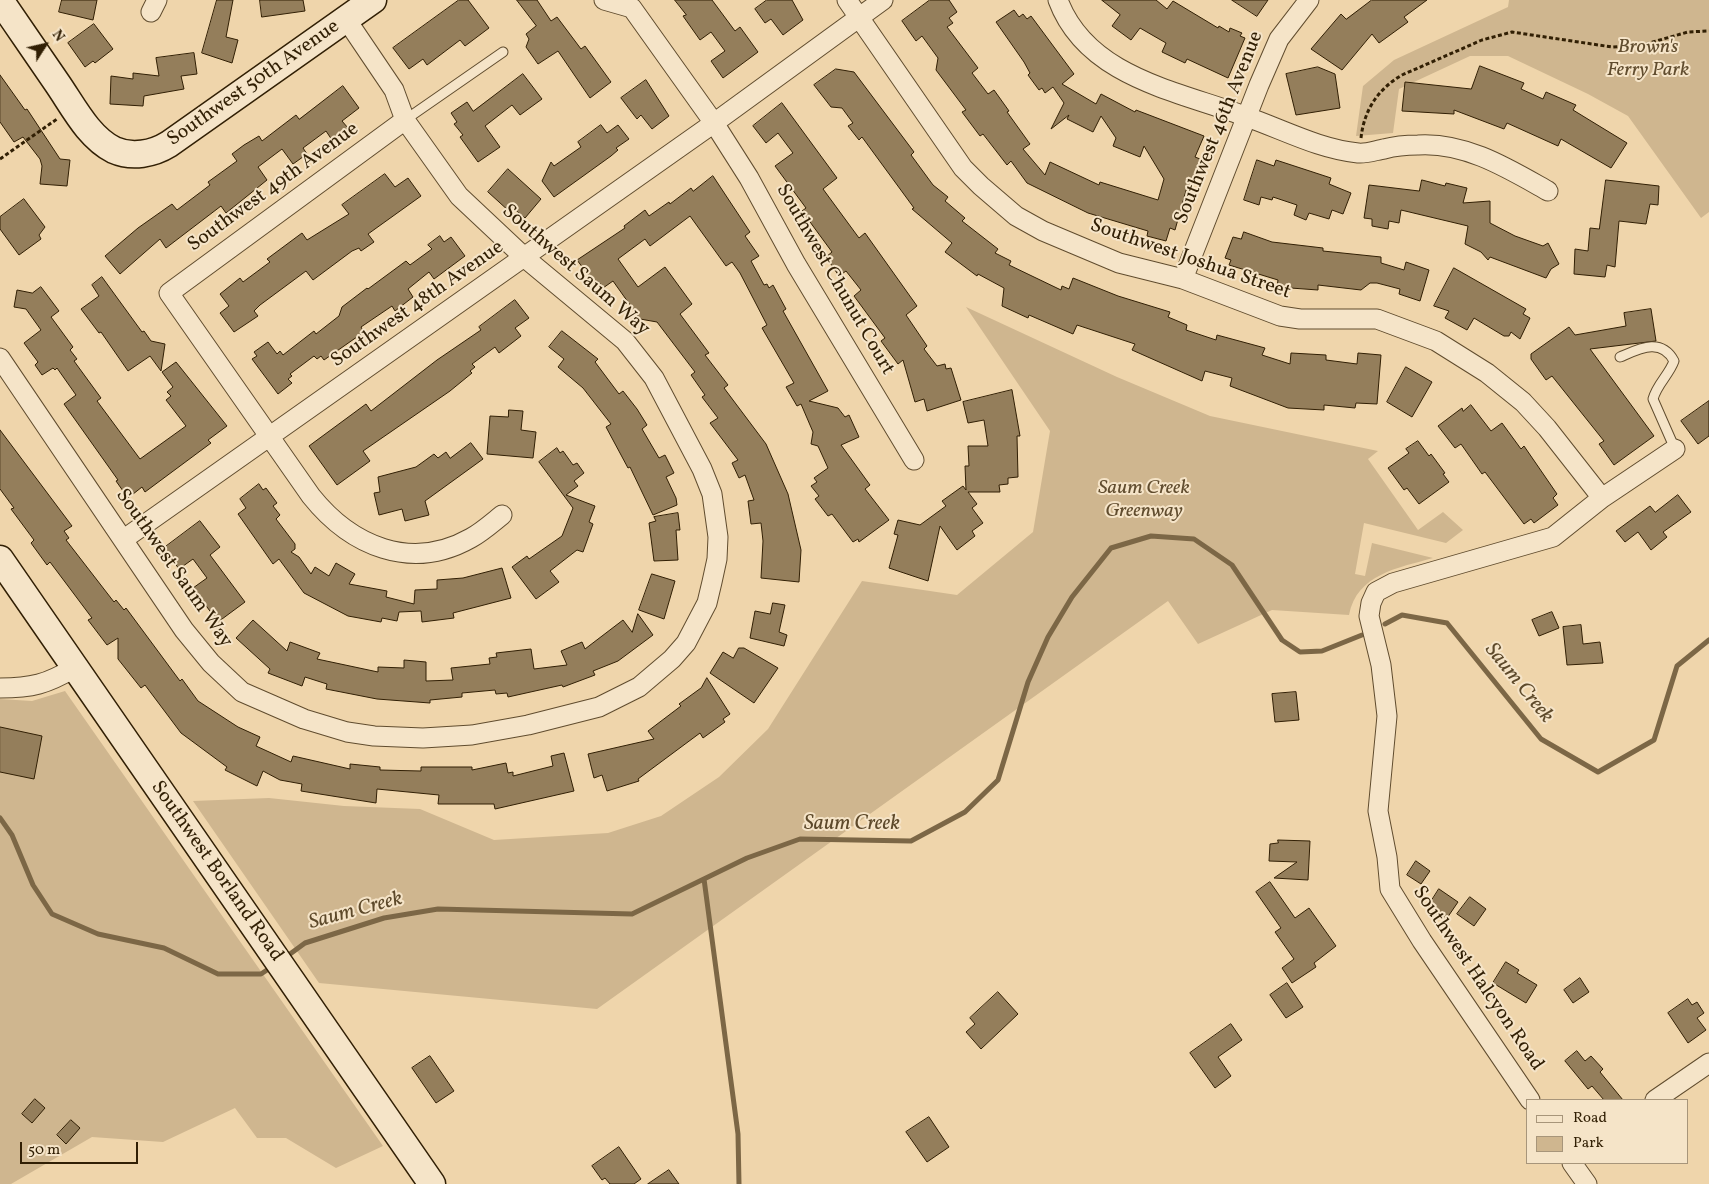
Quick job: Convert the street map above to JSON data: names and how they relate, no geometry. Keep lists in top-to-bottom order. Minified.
{"streets":{"main road":["Southwest 50th Avenue","Southwest Borland Road"],"street":["Southwest 46th Avenue","Southwest 49th Avenue","Southwest Joshua Street","Southwest Saum Way","Southwest Chunut Court","Southwest 48th Avenue","Southwest Halcyon Road"]},"crossings":[["Southwest 50th Avenue","Southwest Saum Way"],["Southwest 46th Avenue","Southwest Joshua Street"],["Southwest 49th Avenue","Southwest Saum Way"],["Southwest 49th Avenue","Southwest 48th Avenue"],["Southwest Joshua Street","Southwest 48th Avenue"],["Southwest Joshua Street","Southwest Halcyon Road"],["Southwest Saum Way","Southwest 48th Avenue"],["Southwest Chunut Court","Southwest 48th Avenue"]],"water":["Saum Creek"],"parks":["Brown's Ferry Park","Saum Creek Greenway"],"legend":["Road","Park"],"scale_bar":"50 m","north":"top right"}
